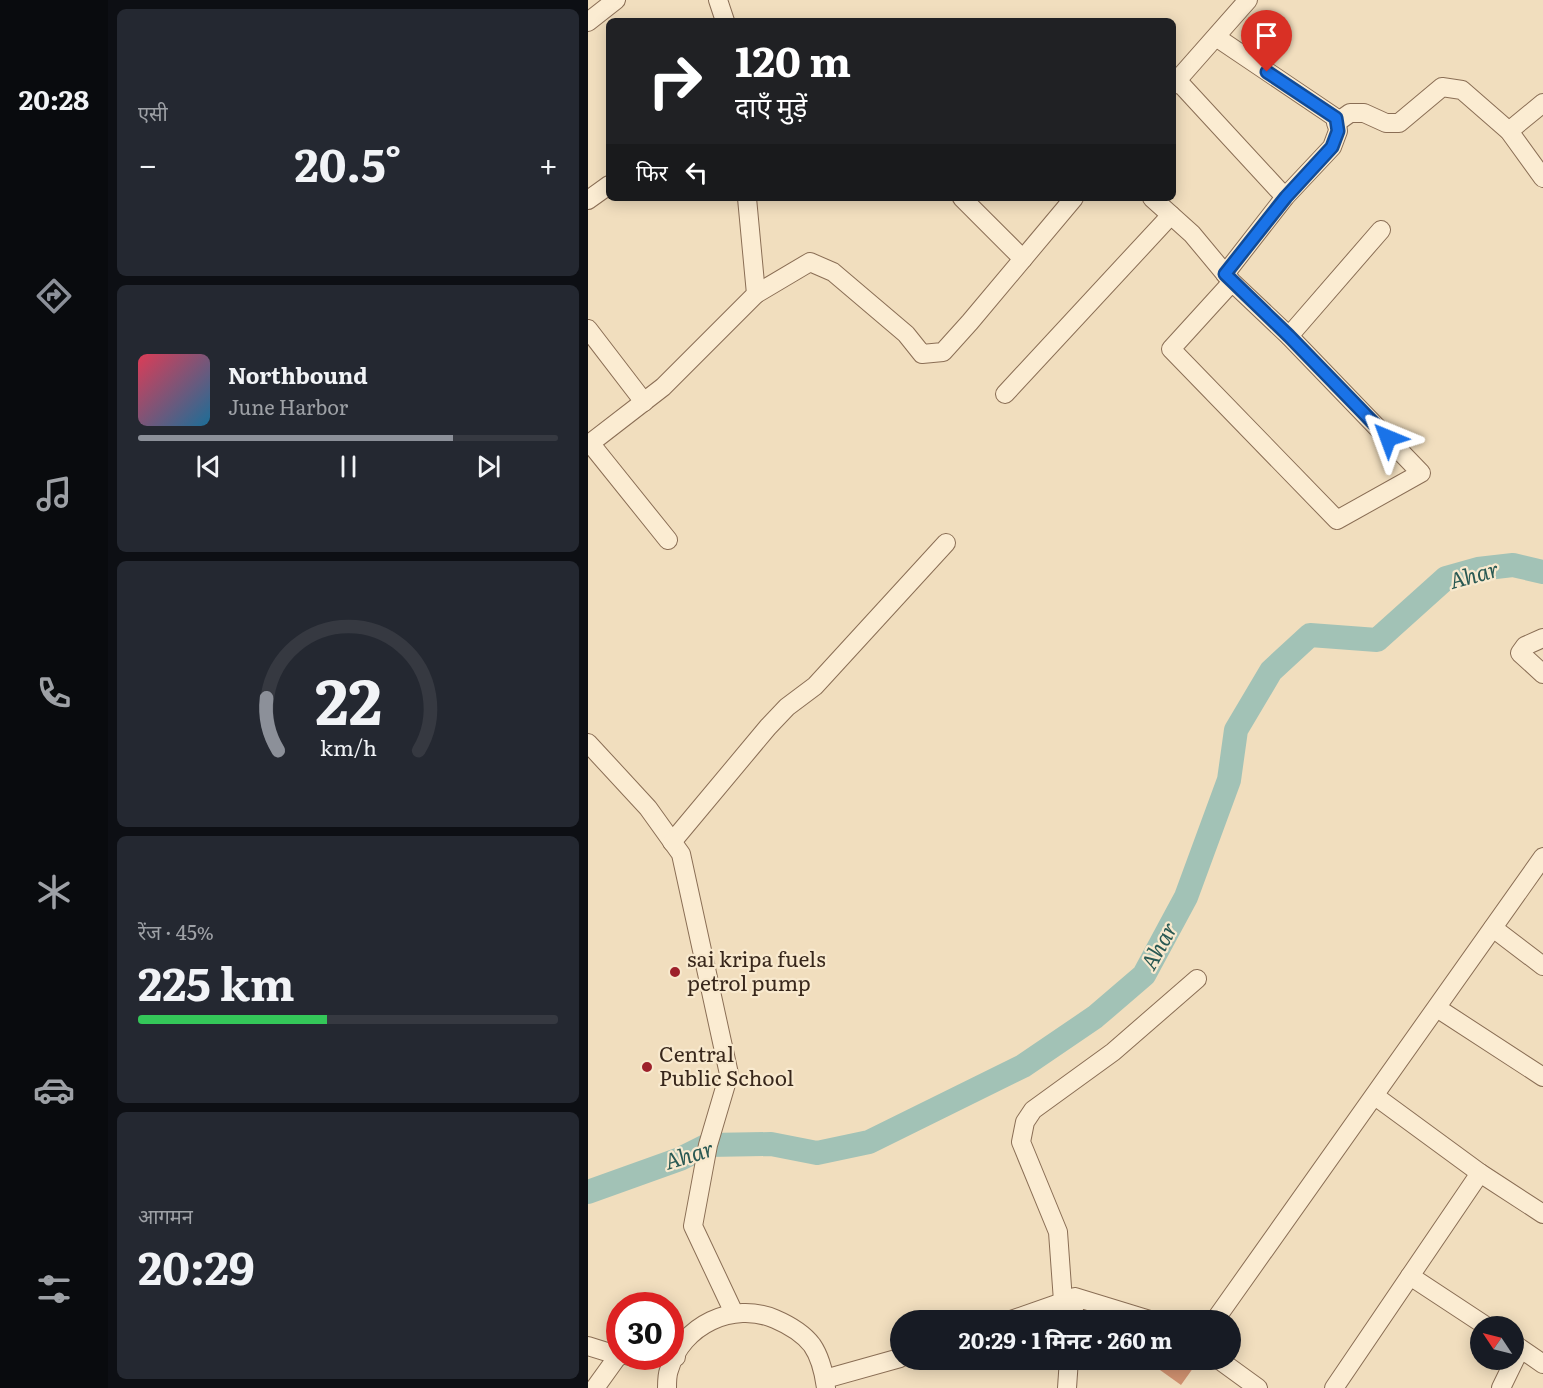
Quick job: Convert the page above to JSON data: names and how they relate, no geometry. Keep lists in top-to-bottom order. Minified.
{"water":["Ahar"],"places":["sai kripa fuels petrol pump","Central Public School"],"north":"top left","page":{"tabs":"20:28","tile":["एसी",["रेंज · 45%","225 km"],["आगमन","20:29"]],"turn":["120 m","दाएँ मुड़ें"],"heat":["−","20.5°","+"],"then":"फिर","song":["Northbound","June Harbor"],"limit":"30","trip":"20:29 · 1 मिनट · 260 m","gauge":["22","km/h"]}}
